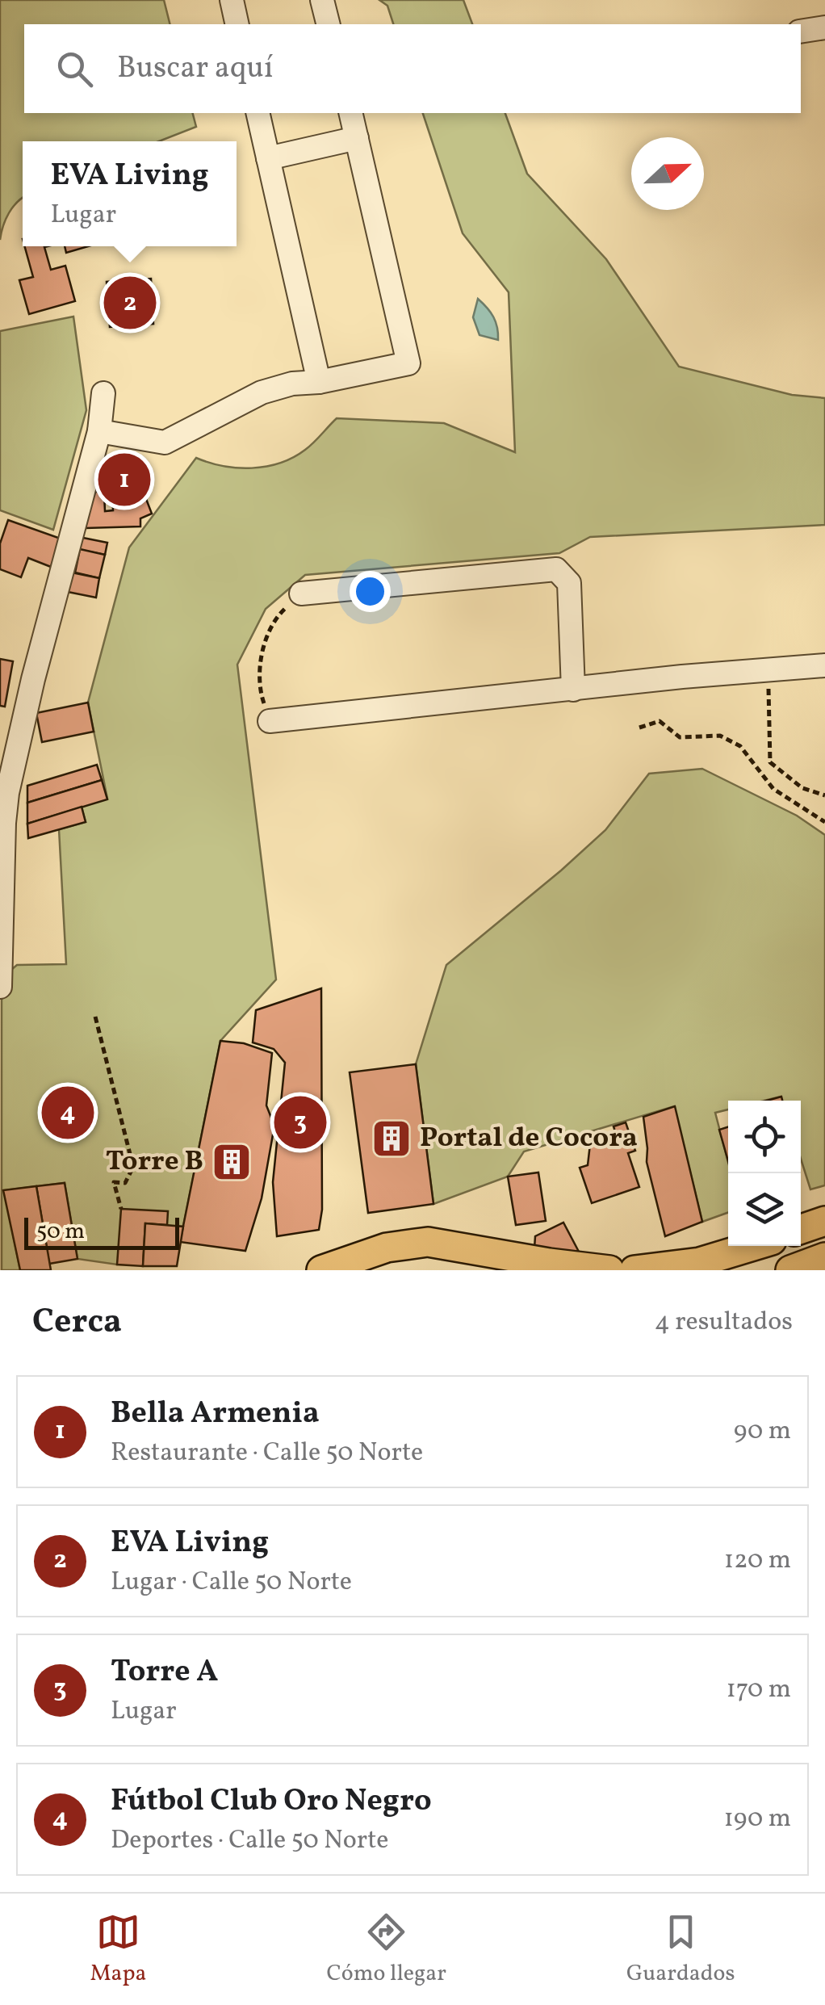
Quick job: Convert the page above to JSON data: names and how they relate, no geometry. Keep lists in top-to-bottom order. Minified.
{"places":{"building":["Portal de Cocora","Torre B"]},"scale_bar":"50 m","north":"right","page":{"search":"Buscar aquí","popup":["EVA Living","Lugar"],"pins":["2","1","4","3"],"scale":"50 m","heading":["Cerca","4 resultados"],"list":[{"mark":"1","name":"Bella Armenia","note":"Restaurante · Calle 50 Norte","value":"90 m"},{"mark":"2","name":"EVA Living","note":"Lugar · Calle 50 Norte","value":"120 m"},{"mark":"3","name":"Torre A","note":"Lugar","value":"170 m"},{"mark":"4","name":"Fútbol Club Oro Negro","note":"Deportes · Calle 50 Norte","value":"190 m"}],"nav":["Mapa","Cómo llegar","Guardados"]}}
